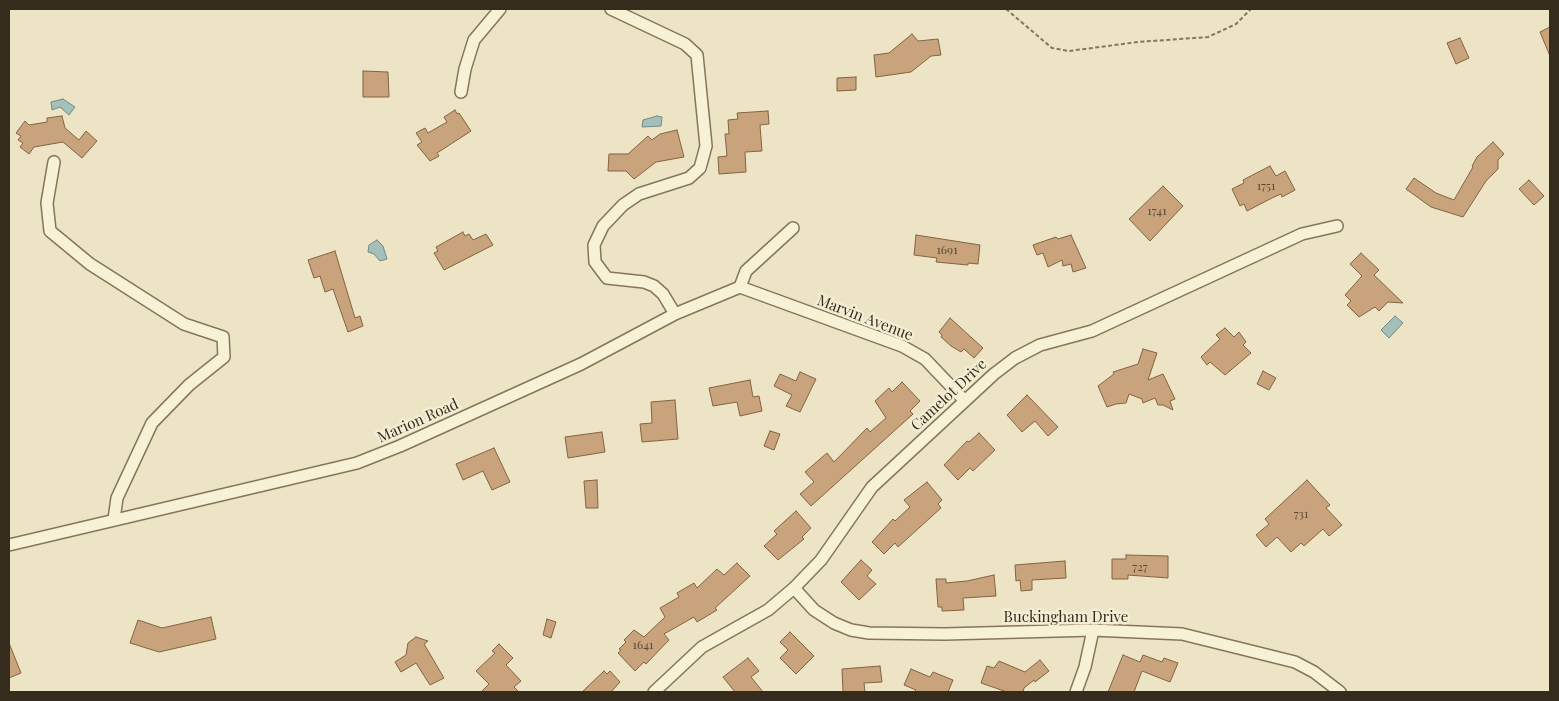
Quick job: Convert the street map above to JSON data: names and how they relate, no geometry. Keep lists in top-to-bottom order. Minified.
{"streets":{"street":["Marvin Avenue","Camelot Drive","Marion Road","Buckingham Drive"]},"crossings":[["Marvin Avenue","Camelot Drive"],["Marvin Avenue","Marion Road"],["Camelot Drive","Buckingham Drive"]],"house_numbers":["1751","1741","1691","731","727","1641"]}
